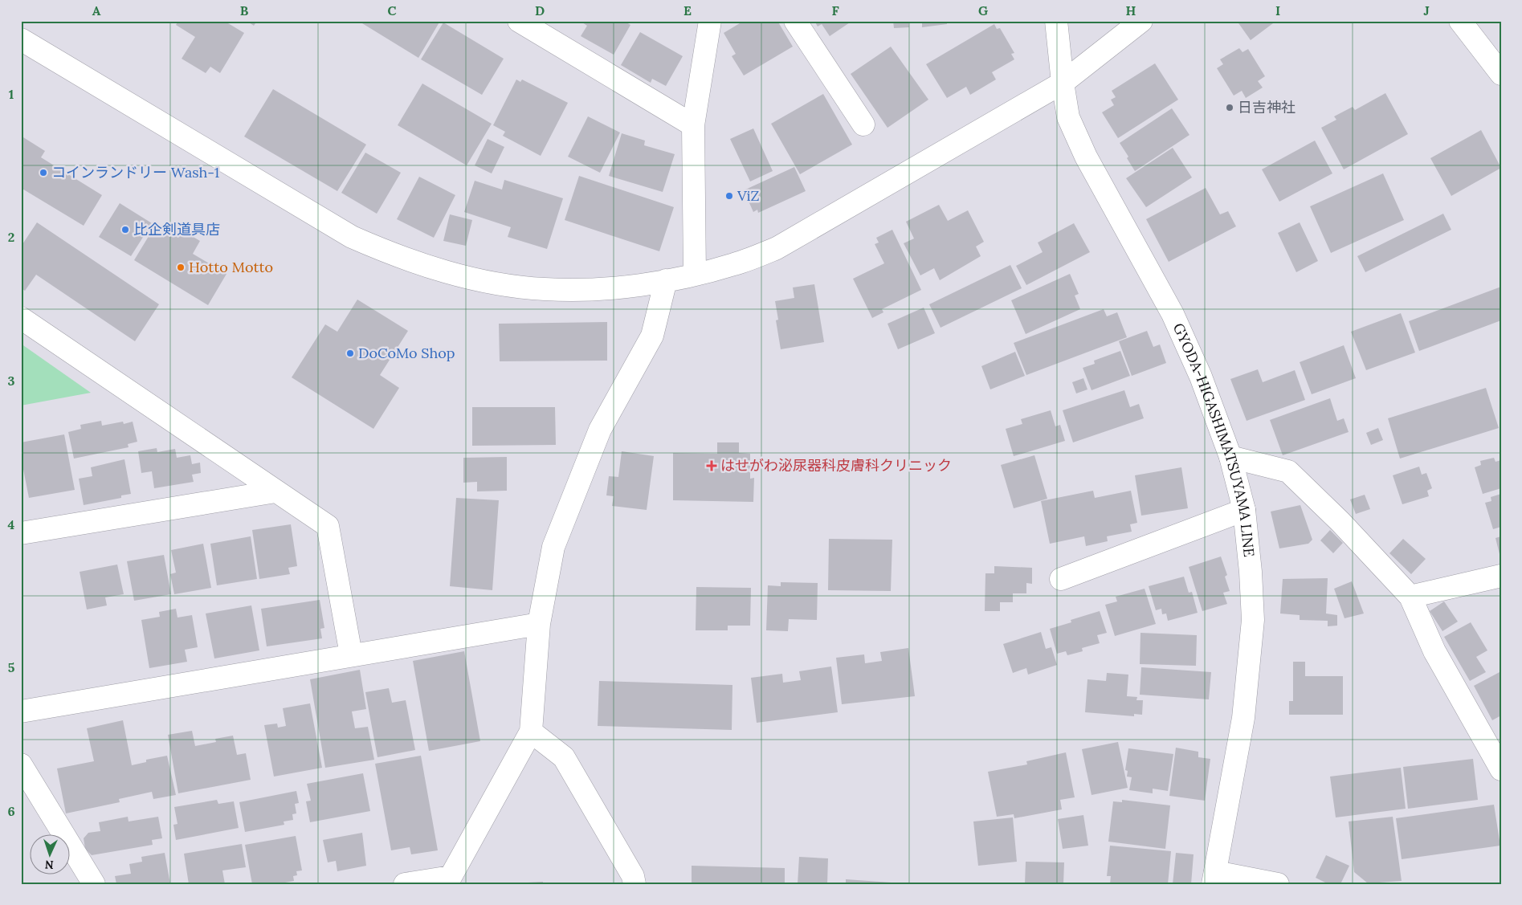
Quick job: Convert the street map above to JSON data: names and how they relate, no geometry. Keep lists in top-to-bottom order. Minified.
{"streets":{"street":["GYODA-HIGASHIMATSUYAMA LINE"]},"places":{"other":["日吉神社","コインランドリー Wash-1","ViZ","比企剣道具店","Hotto Motto","DoCoMo Shop"],"health":["はせがわ泌尿器科皮膚科クリニック"]},"north":"bottom","grid":{"columns":["A","B","C","D","E","F","G","H","I","J"],"rows":["1","2","3","4","5","6"]}}
